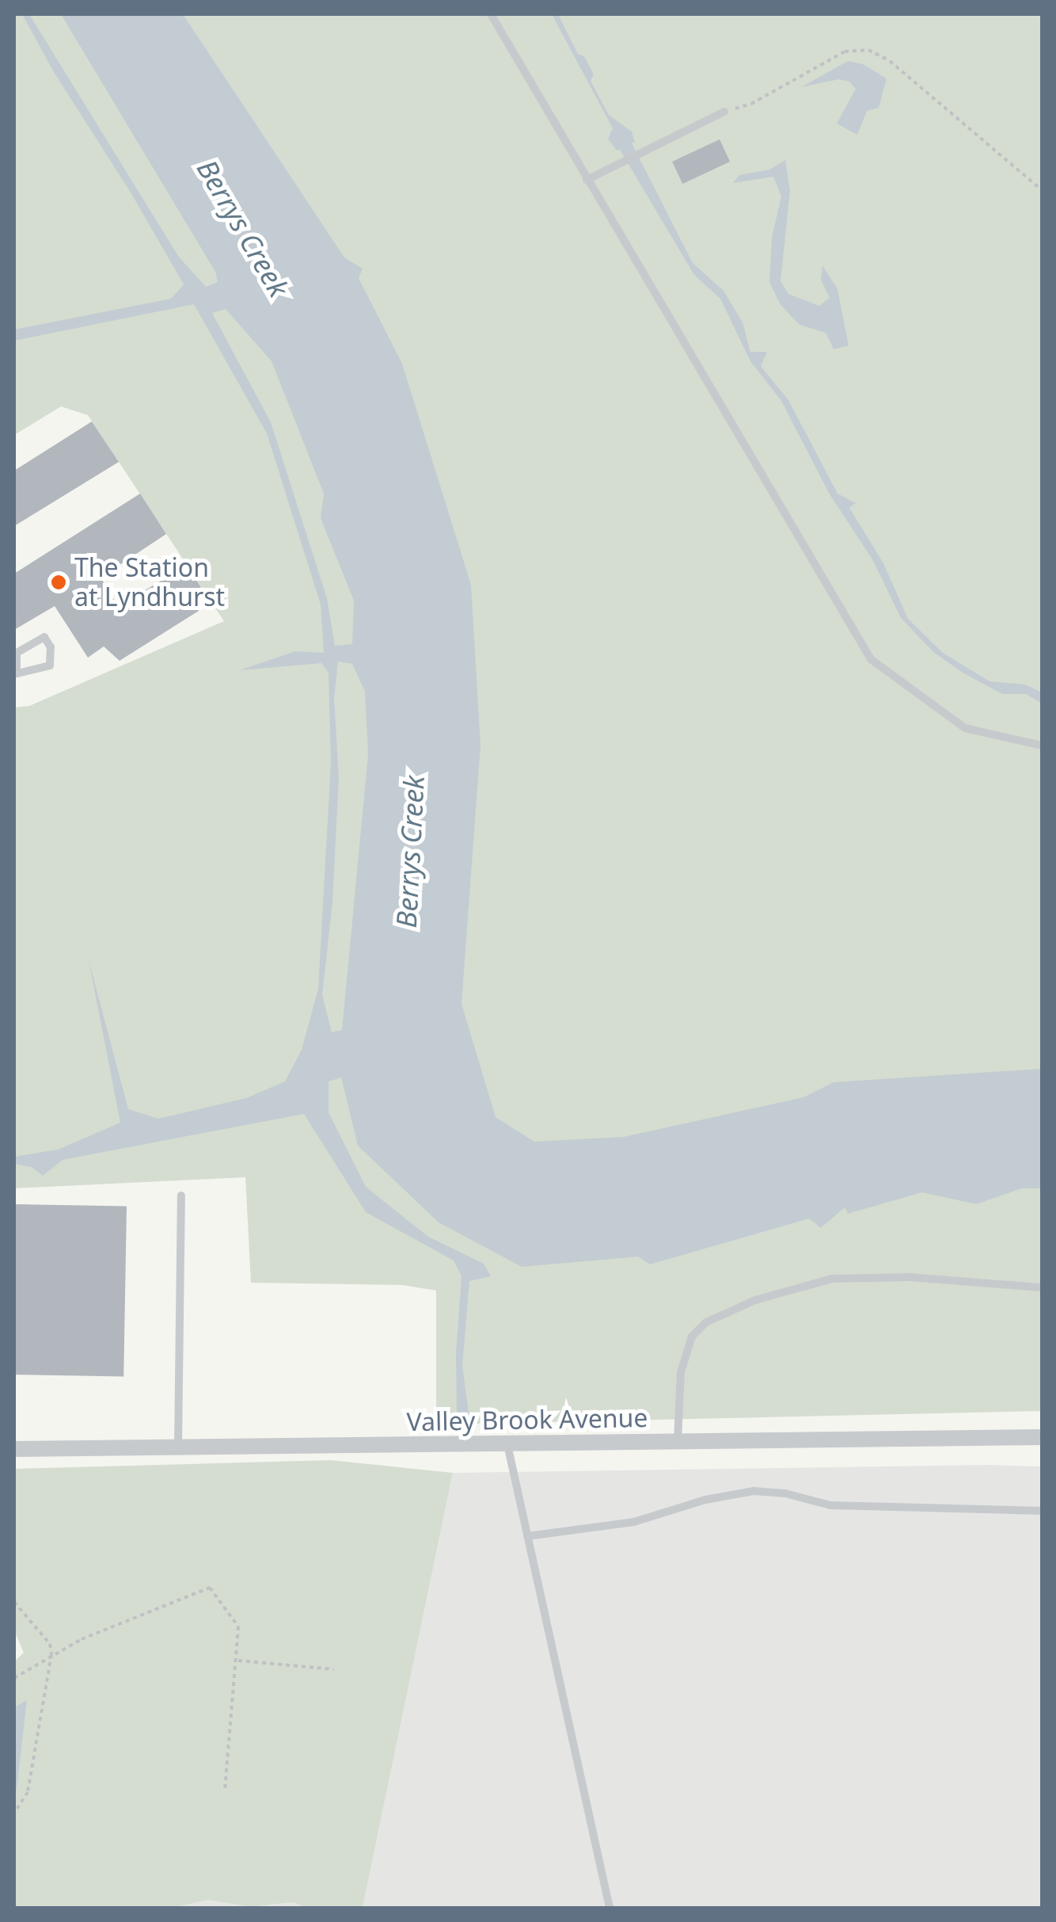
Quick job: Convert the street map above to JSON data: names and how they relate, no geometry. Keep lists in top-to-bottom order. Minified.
{"streets":{"street":["Valley Brook Avenue"]},"water":["Berrys Creek"],"places":["The Station at Lyndhurst"]}
